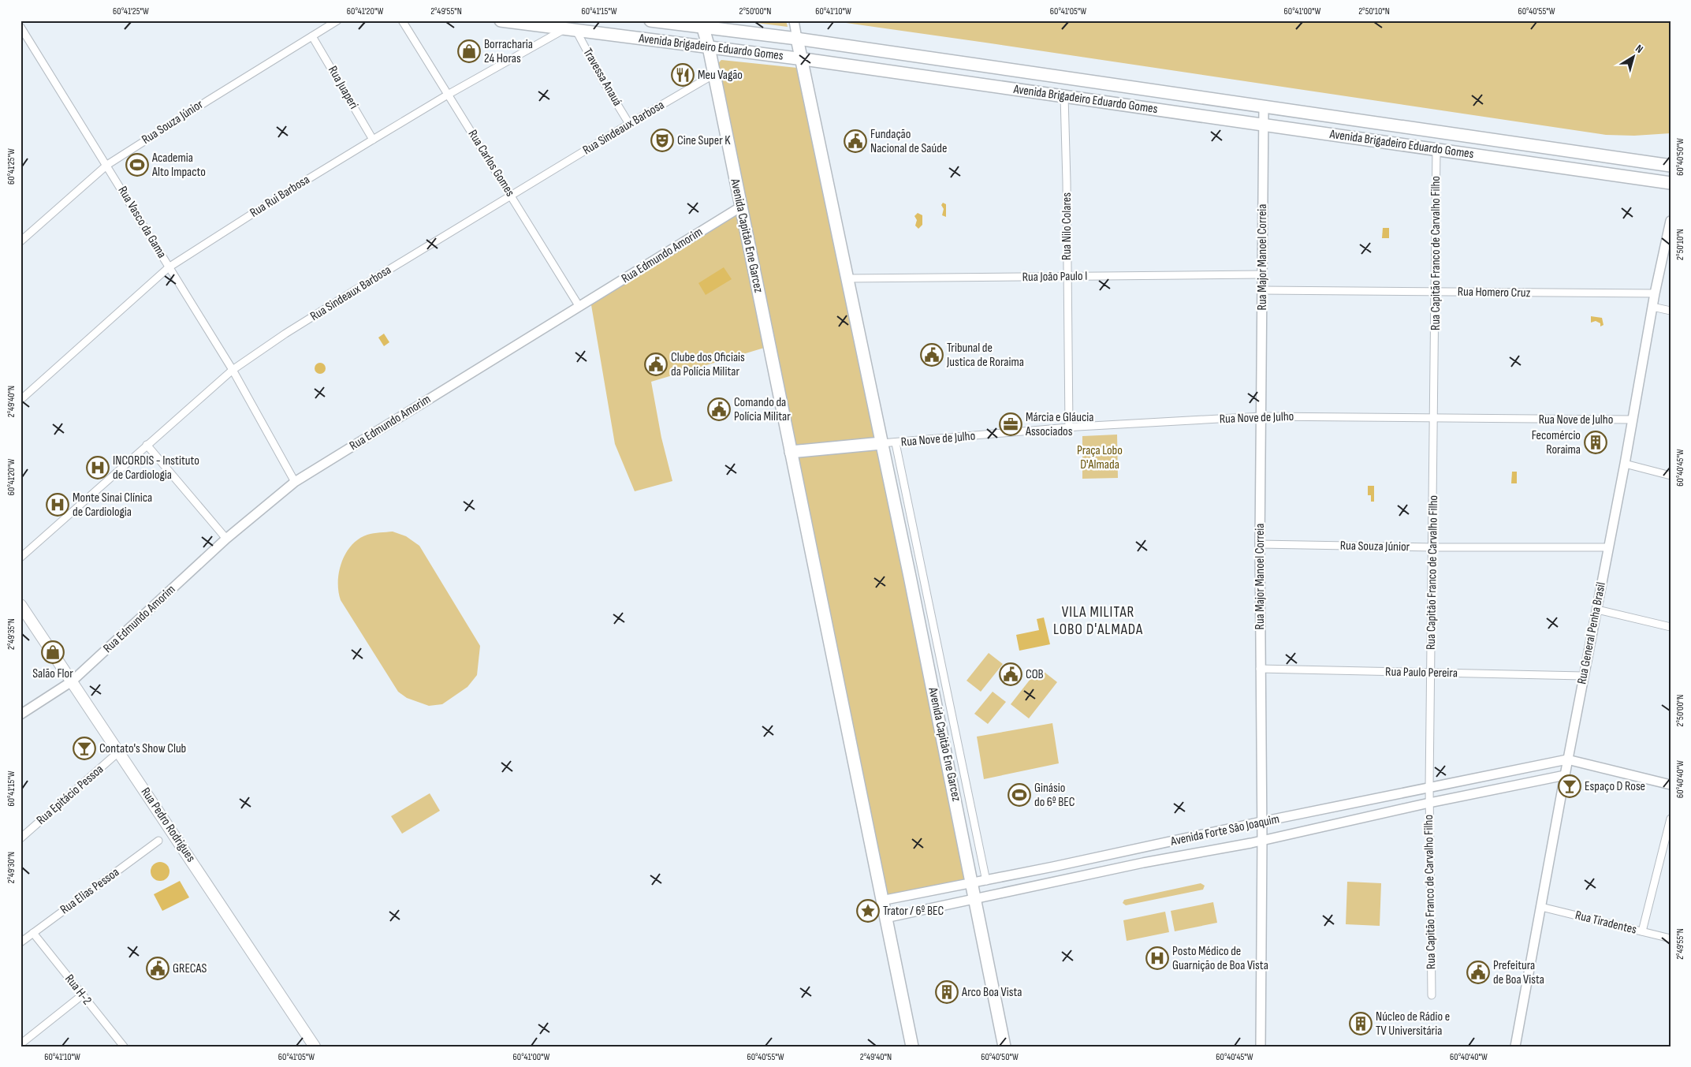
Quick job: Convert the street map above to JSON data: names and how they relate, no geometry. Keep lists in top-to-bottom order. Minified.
{"streets":{"main road":["Avenida Brigadeiro Eduardo Gomes","Avenida Capitão Ene Garcez","Rua Pedro Rodrigues"],"street":["Travessa Anauá","Rua Juaperi","Rua Souza Júnior","Rua Sindeaux Barbosa","Rua Carlos Gomes","Rua Rui Barbosa","Rua Vasco da Gama","Rua Nilo Colares","Rua Capitão Franco de Carvalho Filho","Rua Edmundo Amorim","Rua Major Manoel Correia","Rua João Paulo I","Rua Homero Cruz","Rua Nove de Julho","Rua General Penha Brasil","Rua Paulo Pereira","Rua Epitácio Pessoa","Avenida Forte São Joaquim","Rua Elias Pessoa","Rua Tiradentes","Rua H-2"]},"crossings":[["Avenida Brigadeiro Eduardo Gomes","Travessa Anauá"],["Avenida Brigadeiro Eduardo Gomes","Rua Rui Barbosa"],["Avenida Brigadeiro Eduardo Gomes","Rua Nilo Colares"],["Avenida Brigadeiro Eduardo Gomes","Avenida Capitão Ene Garcez"],["Avenida Brigadeiro Eduardo Gomes","Rua Capitão Franco de Carvalho Filho"],["Avenida Brigadeiro Eduardo Gomes","Rua Major Manoel Correia"],["Travessa Anauá","Rua Sindeaux Barbosa"],["Travessa Anauá","Rua Rui Barbosa"],["Rua Juaperi","Rua Souza Júnior"],["Rua Juaperi","Rua Rui Barbosa"],["Rua Souza Júnior","Rua Vasco da Gama"],["Rua Souza Júnior","Rua Capitão Franco de Carvalho Filho"],["Rua Souza Júnior","Rua Major Manoel Correia"],["Rua Souza Júnior","Rua General Penha Brasil"],["Rua Sindeaux Barbosa","Rua Carlos Gomes"],["Rua Sindeaux Barbosa","Rua Vasco da Gama"],["Rua Sindeaux Barbosa","Avenida Capitão Ene Garcez"],["Rua Carlos Gomes","Rua Rui Barbosa"],["Rua Carlos Gomes","Rua Edmundo Amorim"],["Rua Rui Barbosa","Rua Vasco da Gama"],["Rua Vasco da Gama","Rua Edmundo Amorim"],["Rua Nilo Colares","Rua João Paulo I"],["Rua Nilo Colares","Rua Nove de Julho"],["Avenida Capitão Ene Garcez","Rua Edmundo Amorim"],["Avenida Capitão Ene Garcez","Rua João Paulo I"],["Avenida Capitão Ene Garcez","Rua Nove de Julho"],["Avenida Capitão Ene Garcez","Avenida Forte São Joaquim"],["Rua Capitão Franco de Carvalho Filho","Rua Homero Cruz"],["Rua Capitão Franco de Carvalho Filho","Rua Nove de Julho"],["Rua Capitão Franco de Carvalho Filho","Rua Paulo Pereira"],["Rua Capitão Franco de Carvalho Filho","Avenida Forte São Joaquim"],["Rua Edmundo Amorim","Rua Pedro Rodrigues"],["Rua Major Manoel Correia","Rua João Paulo I"],["Rua Major Manoel Correia","Rua Homero Cruz"],["Rua Major Manoel Correia","Rua Nove de Julho"],["Rua Major Manoel Correia","Rua Paulo Pereira"],["Rua Major Manoel Correia","Avenida Forte São Joaquim"],["Rua Homero Cruz","Rua General Penha Brasil"],["Rua Nove de Julho","Rua General Penha Brasil"],["Rua General Penha Brasil","Rua Paulo Pereira"],["Rua General Penha Brasil","Avenida Forte São Joaquim"],["Rua General Penha Brasil","Rua Tiradentes"],["Rua Epitácio Pessoa","Rua Pedro Rodrigues"],["Rua Elias Pessoa","Rua H-2"]],"districts":["VILA MILITAR LOBO D'ALMADA"],"parks":["Praça Lobo D'Almada"],"places":{"shop":["Borracharia 24 Horas","Salão Flor"],"restaurant":["Meu Vagão"],"theatre":["Cine Super K"],"public building":["Fundação Nacional de Saúde","Tribunal de Justica de Roraima","Clube dos Oficiais da Polícia Militar","Comando da Polícia Militar","COB","GRECAS","Prefeitura de Boa Vista"],"sports":["Academia Alto Impacto","Ginásio do 6º BEC"],"office":["Márcia e Gláucia Associados"],"building":["Fecomércio Roraima","Arco Boa Vista","Núcleo de Rádio e TV Universitária"],"hospital":["INCORDIS - Instituto de Cardiologia","Monte Sinai Clínica de Cardiologia","Posto Médico de Guarnição de Boa Vista"],"bar":["Contato's Show Club","Espaço D Rose"],"place":["Trator / 6º BEC"]},"north":"top right","coordinates":["60°41'25\"W","60°41'20\"W","2°49'55\"N","60°41'15\"W","2°50'00\"N","60°41'10\"W","60°41'05\"W","60°41'00\"W","2°50'10\"N","60°40'55\"W","60°40'50\"W","2°49'40\"N","60°40'45\"W","2°49'35\"N","60°40'40\"W","2°49'30\"N"]}
